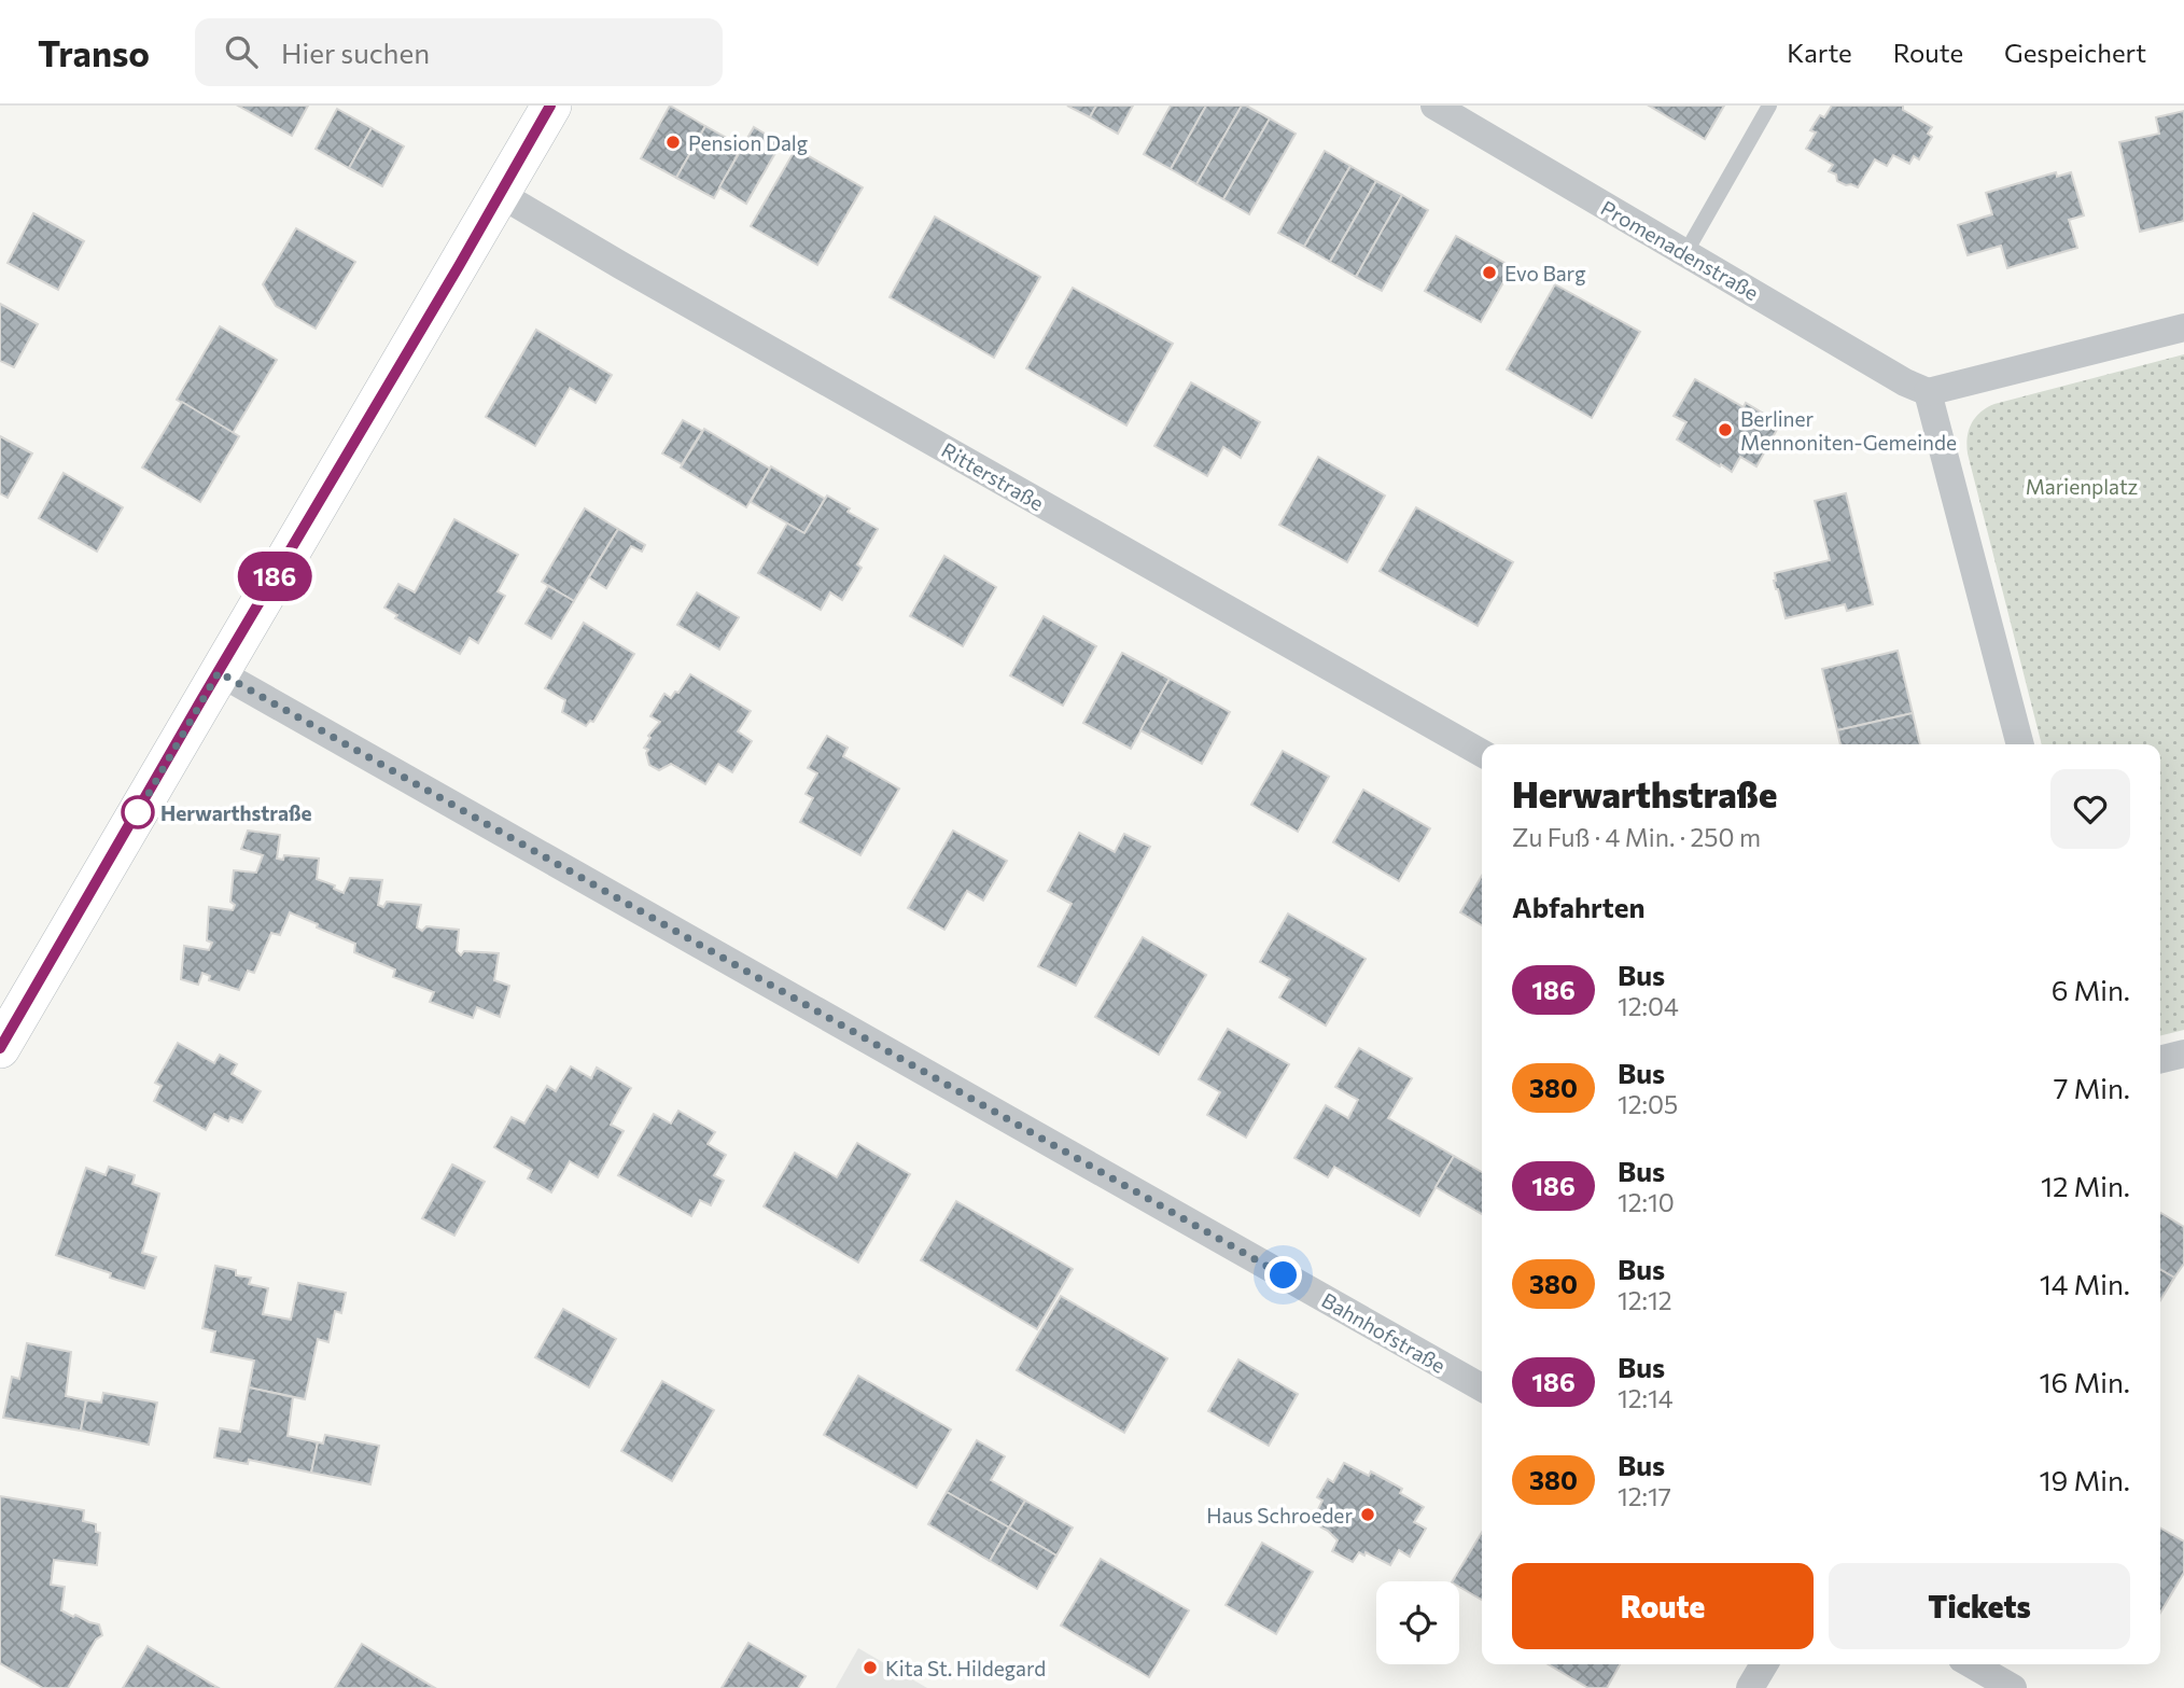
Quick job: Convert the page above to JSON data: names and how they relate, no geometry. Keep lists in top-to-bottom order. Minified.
{"streets":{"street":["Promenadenstraße","Ritterstraße","Bahnhofstraße"]},"parks":["Marienplatz"],"places":["Pension Dalg","Evo Barg","Berliner Mennoniten-Gemeinde","Herwarthstraße","Haus Schroeder","Kita St. Hildegard"],"lines":["bus line 186"],"page":{"header":"Transo","search":"Hier suchen","nav":["Karte","Route","Gespeichert"],"on_map":"186","heading":[["Herwarthstraße","Zu Fuß · 4 Min. · 250 m"],"Abfahrten"],"list":[{"mark":"186","name":"Bus","note":"12:04","value":"6 Min."},{"mark":"380","name":"Bus","note":"12:05","value":"7 Min."},{"mark":"186","name":"Bus","note":"12:10","value":"12 Min."},{"mark":"380","name":"Bus","note":"12:12","value":"14 Min."},{"mark":"186","name":"Bus","note":"12:14","value":"16 Min."},{"mark":"380","name":"Bus","note":"12:17","value":"19 Min."}],"buttons":["Route","Tickets"]}}
